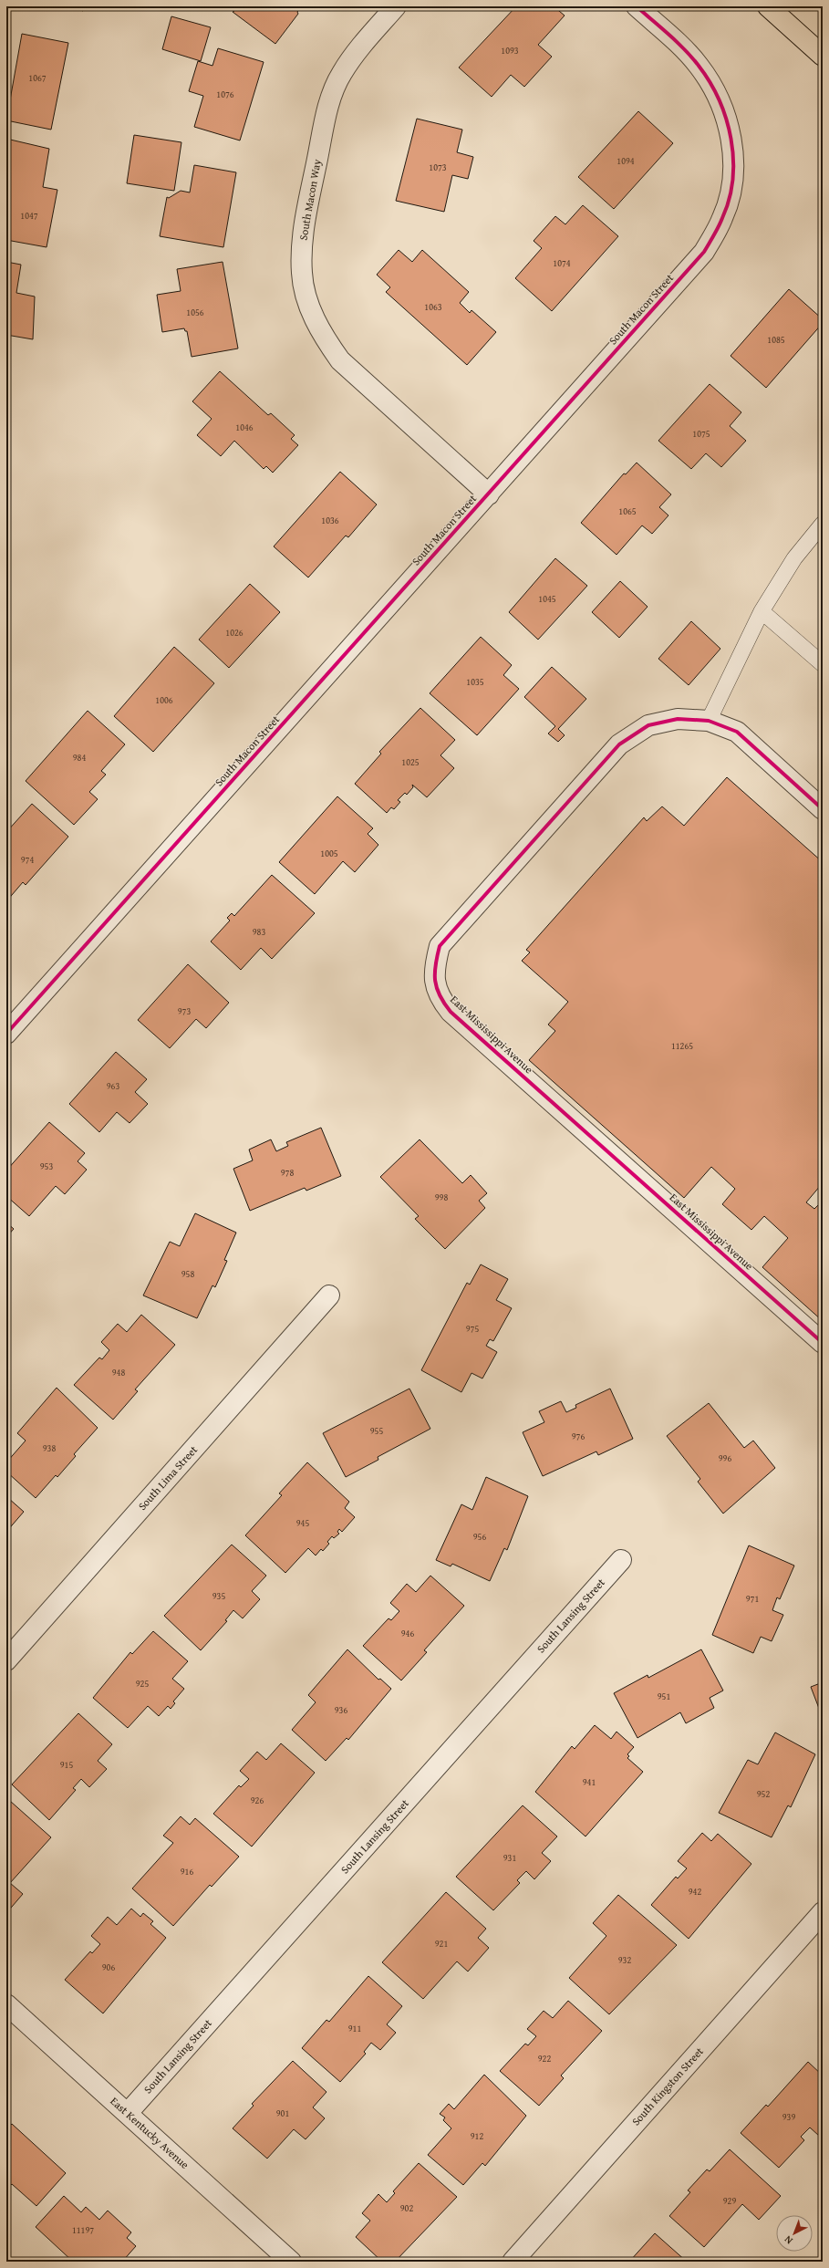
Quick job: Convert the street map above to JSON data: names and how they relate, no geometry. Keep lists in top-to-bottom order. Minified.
{"streets":{"street":["South Macon Way","South Macon Street","East Mississippi Avenue","South Lima Street","South Lansing Street","South Kingston Street","East Kentucky Avenue"]},"crossings":[["South Macon Way","South Macon Street"],["South Lansing Street","East Kentucky Avenue"]],"house_numbers":["1093","1067","1076","1094","1073","1047","1074","1063","1056","1085","1046","1075","1065","1036","1045","1026","1035","1006","984","1025","1005","974","983","973","11265","963","953","978","998","958","975","948","955","976","938","996","945","956","935","971","946","925","951","936","915","941","952","926","931","916","942","921","932","906","911","922","901","939","912","929","902","11197"],"north":"bottom left"}
